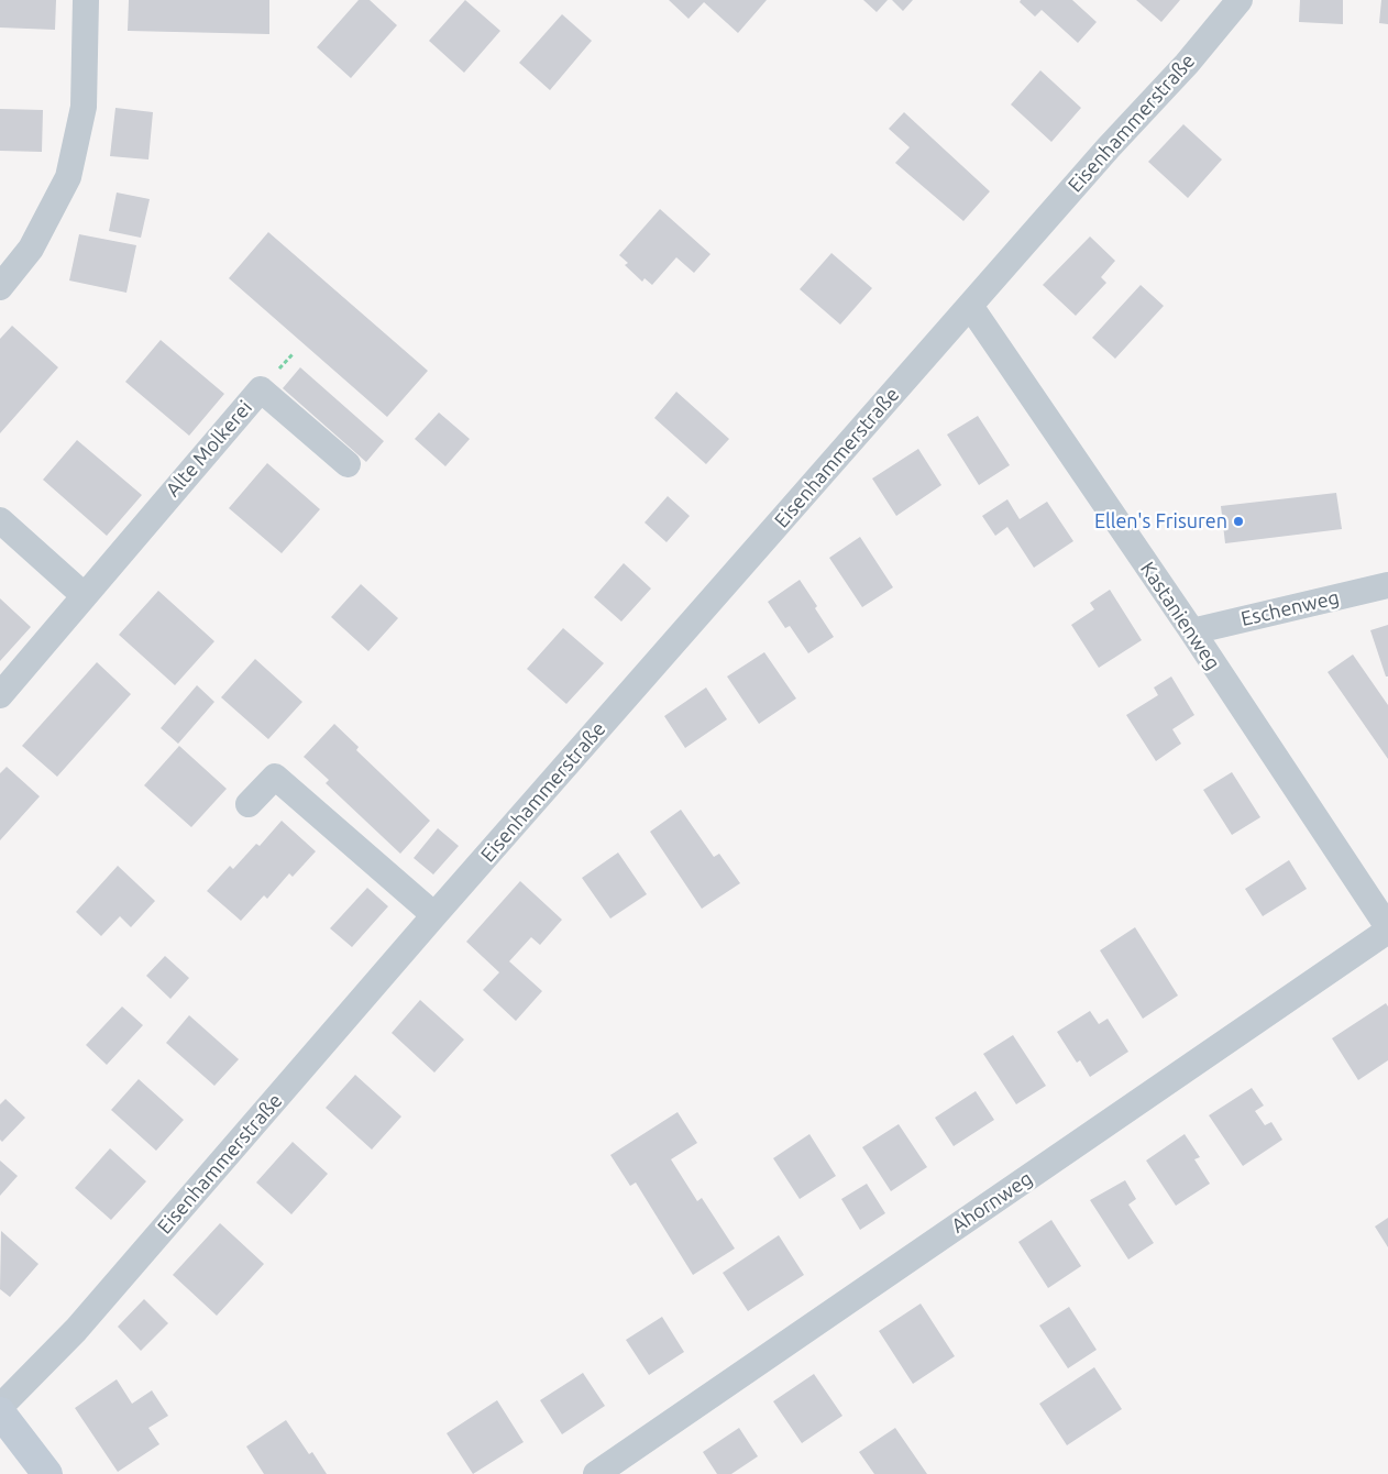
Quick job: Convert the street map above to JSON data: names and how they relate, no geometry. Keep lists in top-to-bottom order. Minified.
{"streets":{"street":["Eisenhammerstraße","Alte Molkerei","Eschenweg","Kastanienweg","Ahornweg"]},"crossings":[["Eisenhammerstraße","Kastanienweg"],["Eschenweg","Kastanienweg"],["Kastanienweg","Ahornweg"]],"places":["Ellen's Frisuren"]}
